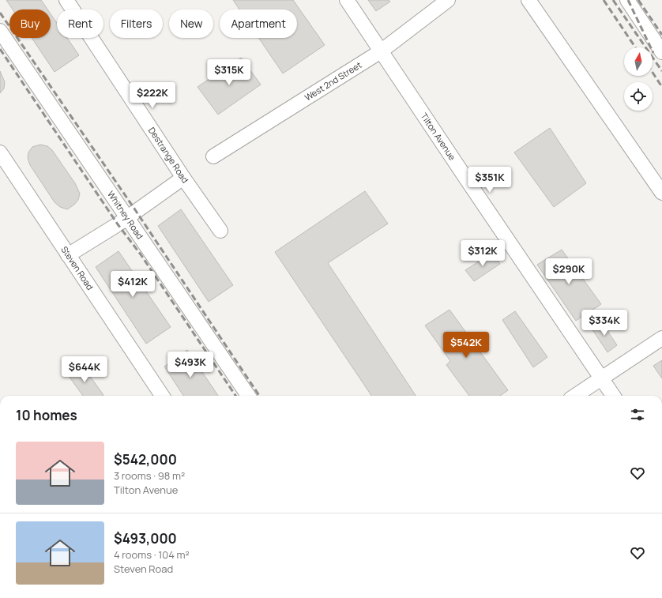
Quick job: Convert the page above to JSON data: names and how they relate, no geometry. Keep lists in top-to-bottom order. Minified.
{"streets":{"street":["West 2nd Street","Tilton Avenue","Destrange Road","Whitney Road","Steven Road"]},"crossings":[["West 2nd Street","Tilton Avenue"]],"north":"top","page":{"chip":["Buy","Rent","Filters","New","Apartment"],"price":["$315K","$222K","$351K","$312K","$290K","$412K","$334K","$542K","$493K","$644K"],"heading":"10 homes","list":[{"name":"$542,000","note":"3 rooms · 98 m² · Tilton Avenue"},{"name":"$493,000","note":"4 rooms · 104 m² · Steven Road"}]}}
